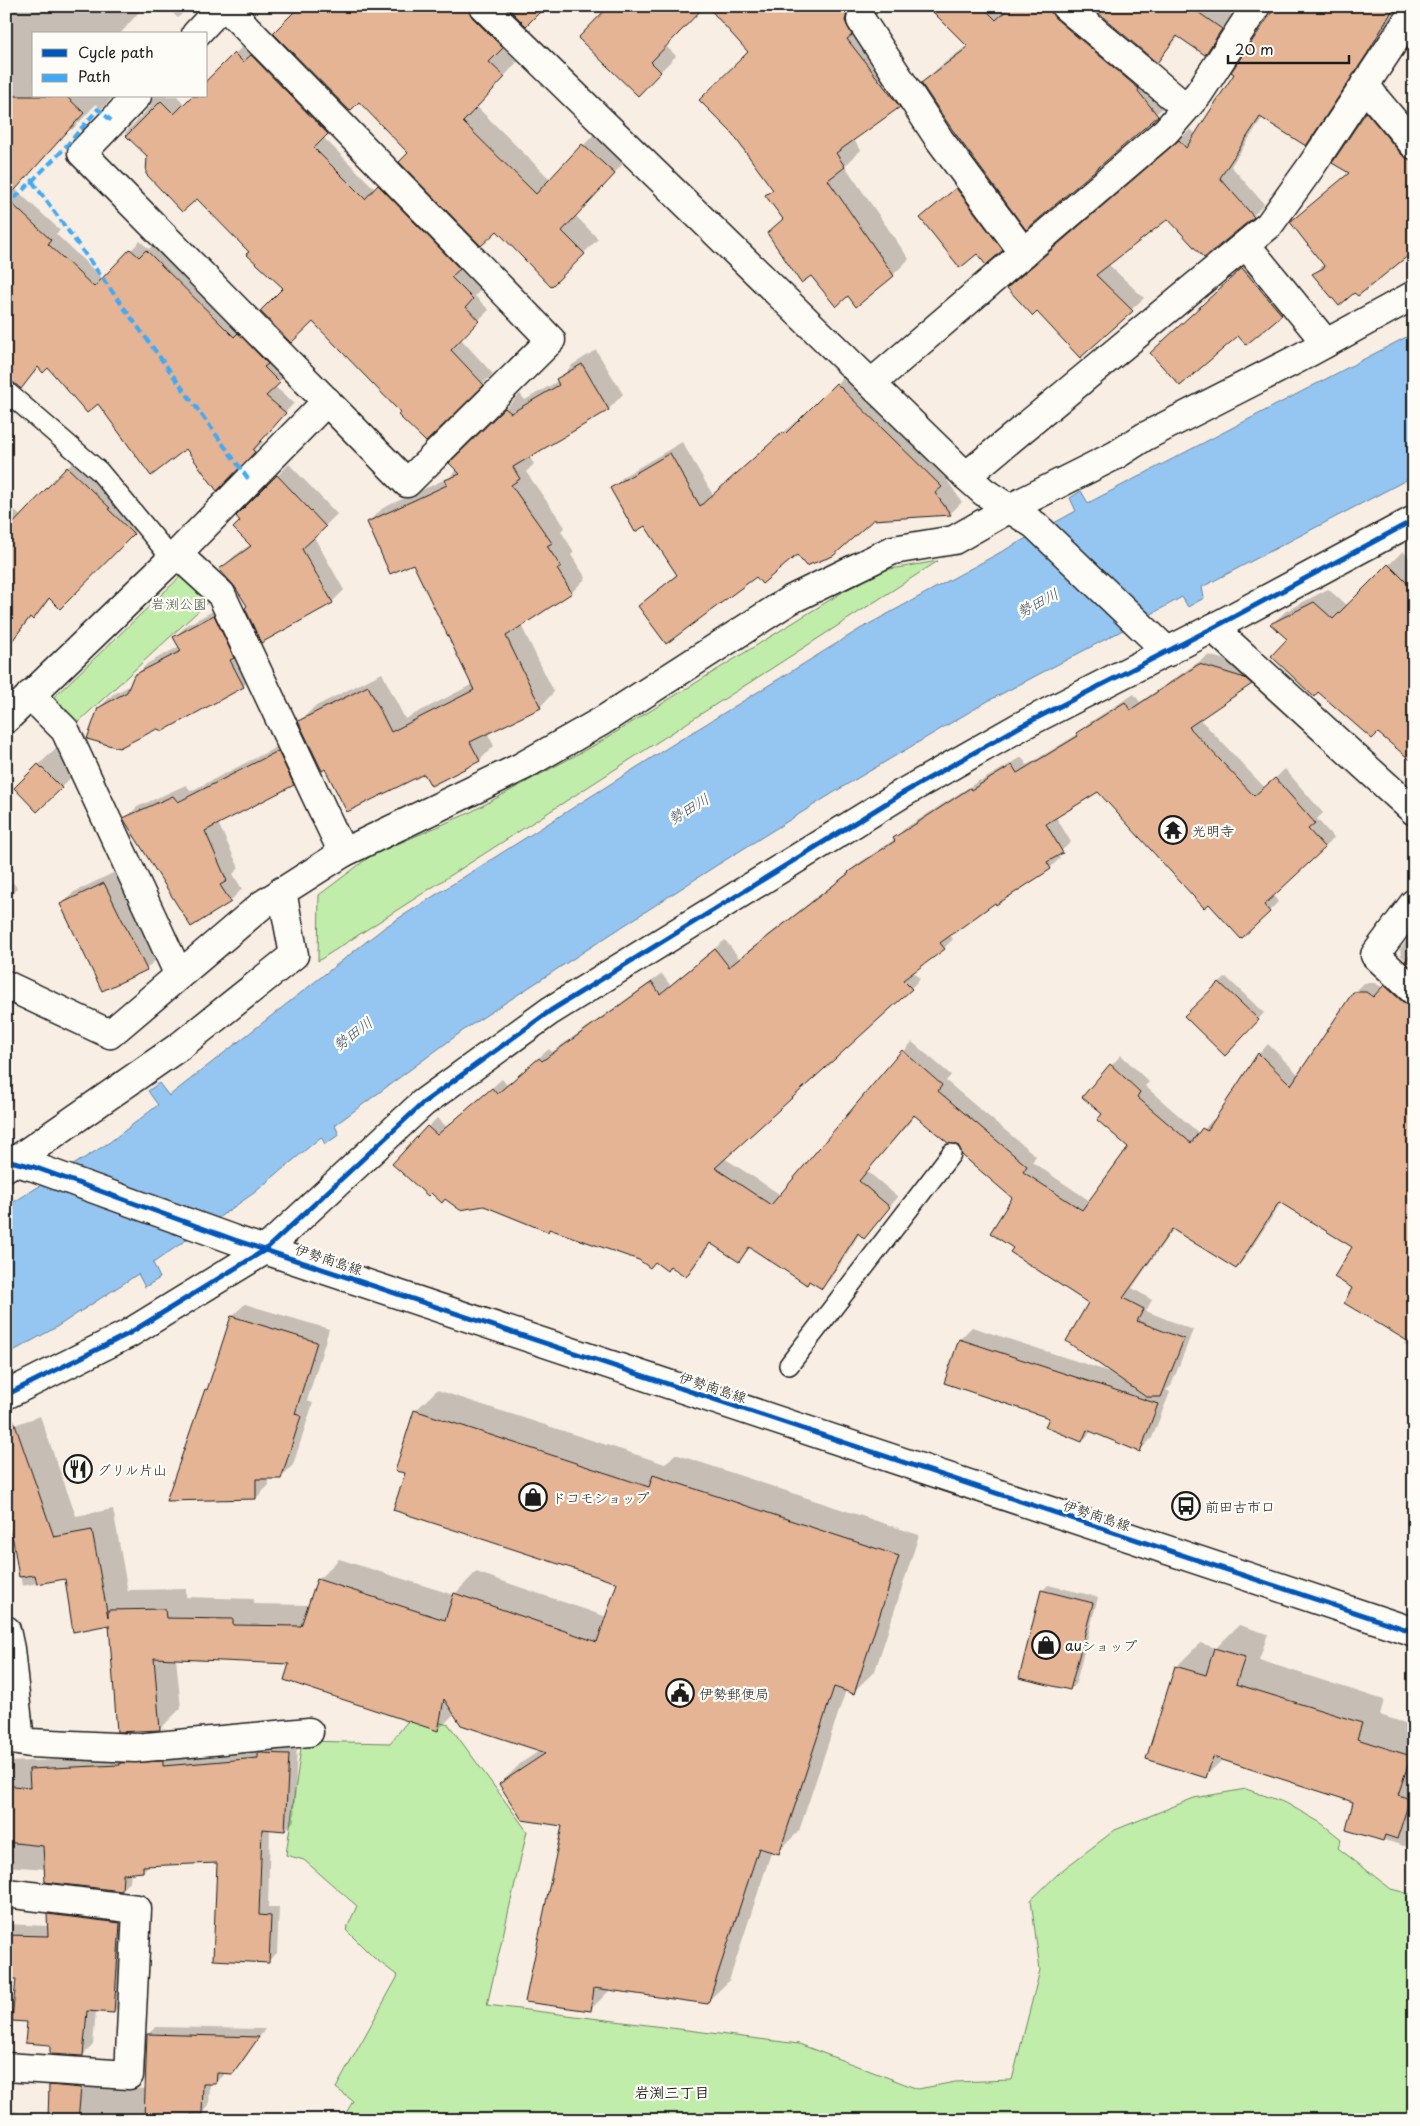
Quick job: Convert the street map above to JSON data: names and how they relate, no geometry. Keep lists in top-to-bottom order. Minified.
{"streets":{"street":["伊勢南島線"]},"districts":["岩渕三丁目"],"water":["勢田川"],"parks":["岩渕公園"],"places":{"temple":["光明寺"],"restaurant":["グリル片山"],"shop":["ドコモショップ","auショップ"],"bus stop":["前田古市口"],"public building":["伊勢郵便局"]},"legend":["Cycle path","Path"],"scale_bar":"20 m"}
